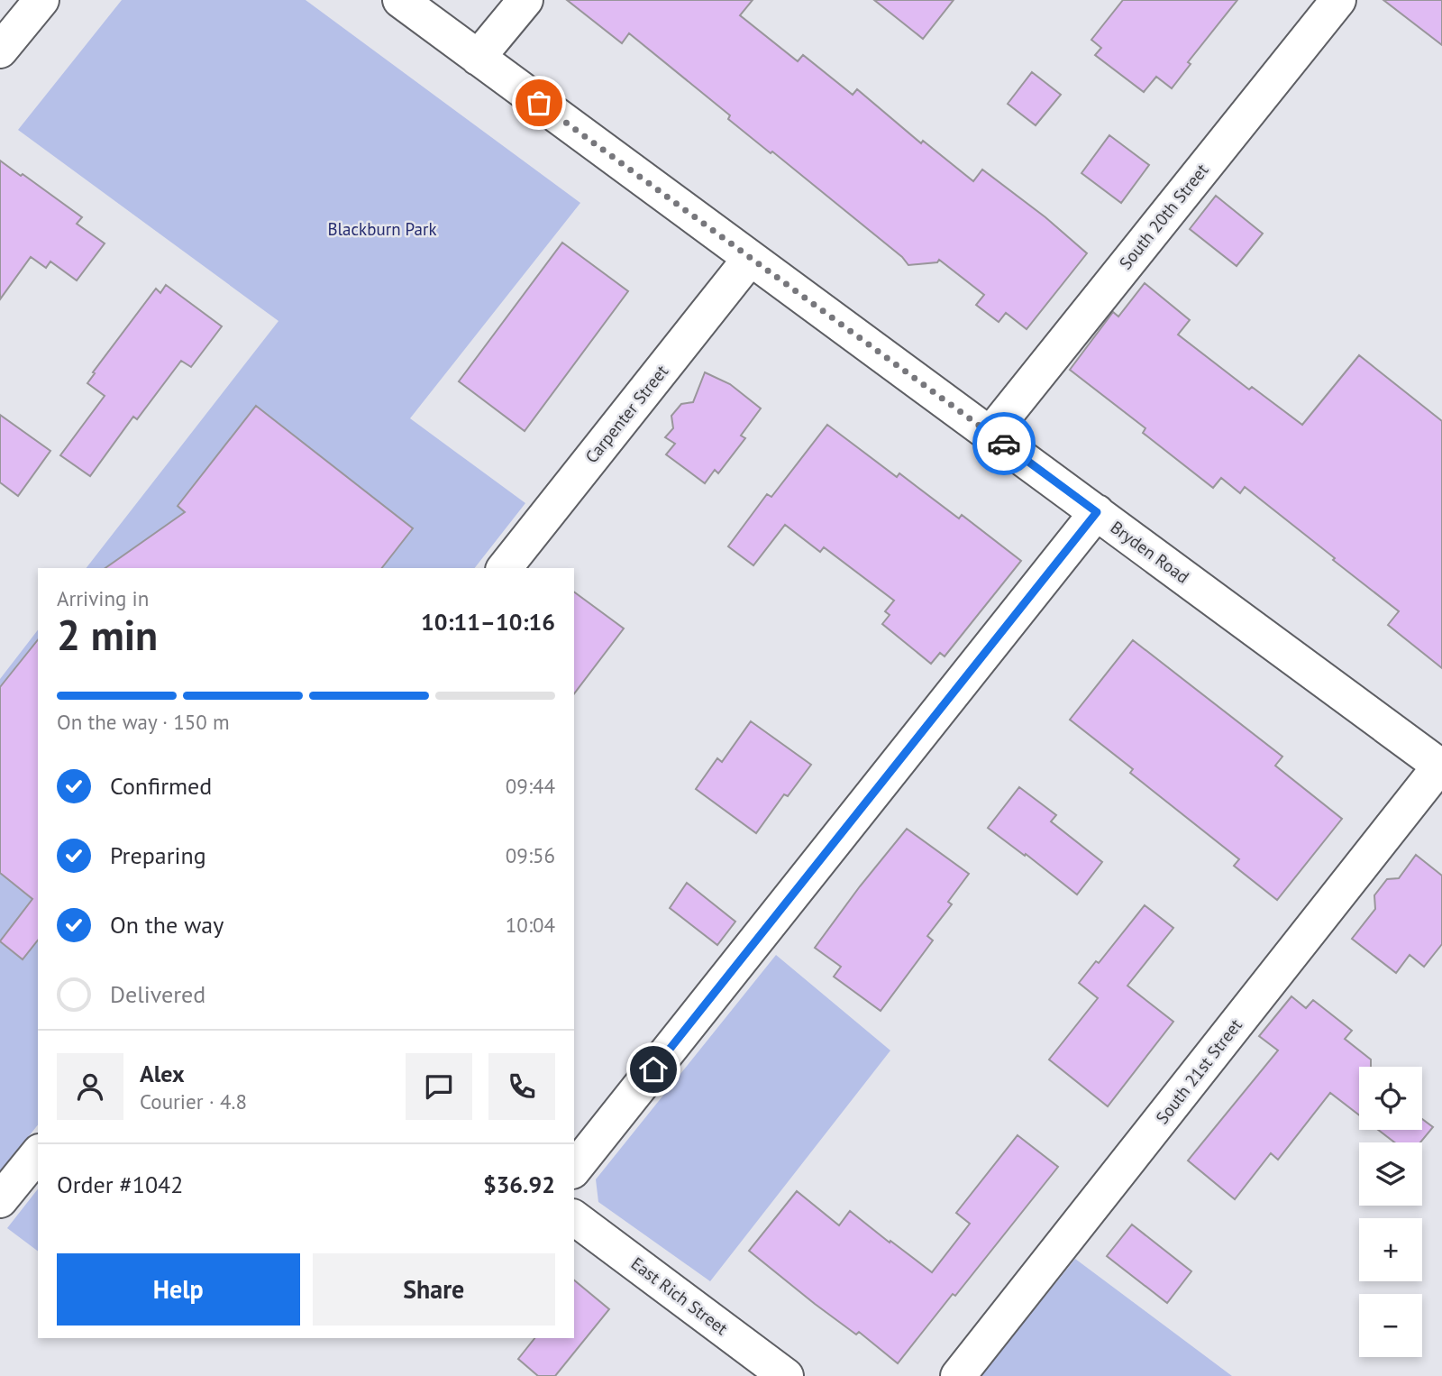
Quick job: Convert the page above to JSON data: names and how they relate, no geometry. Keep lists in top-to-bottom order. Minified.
{"streets":{"street":["South 20th Street","Carpenter Street","Bryden Road","South 21st Street","East Rich Street"]},"crossings":[["South 20th Street","Bryden Road"],["Carpenter Street","Bryden Road"],["Bryden Road","South 21st Street"]],"parks":["Blackburn Park"],"page":{"heading":["2 min","Arriving in","10:11–10:16"],"panel":["Alex","Courier · 4.8","Order #1042","$36.92"],"bar":"On the way · 150 m","list":[["Confirmed","09:44"],["Preparing","09:56"],["On the way","10:04"],"Delivered"],"map_buttons":["+","−"],"buttons":["Help","Share"]}}
